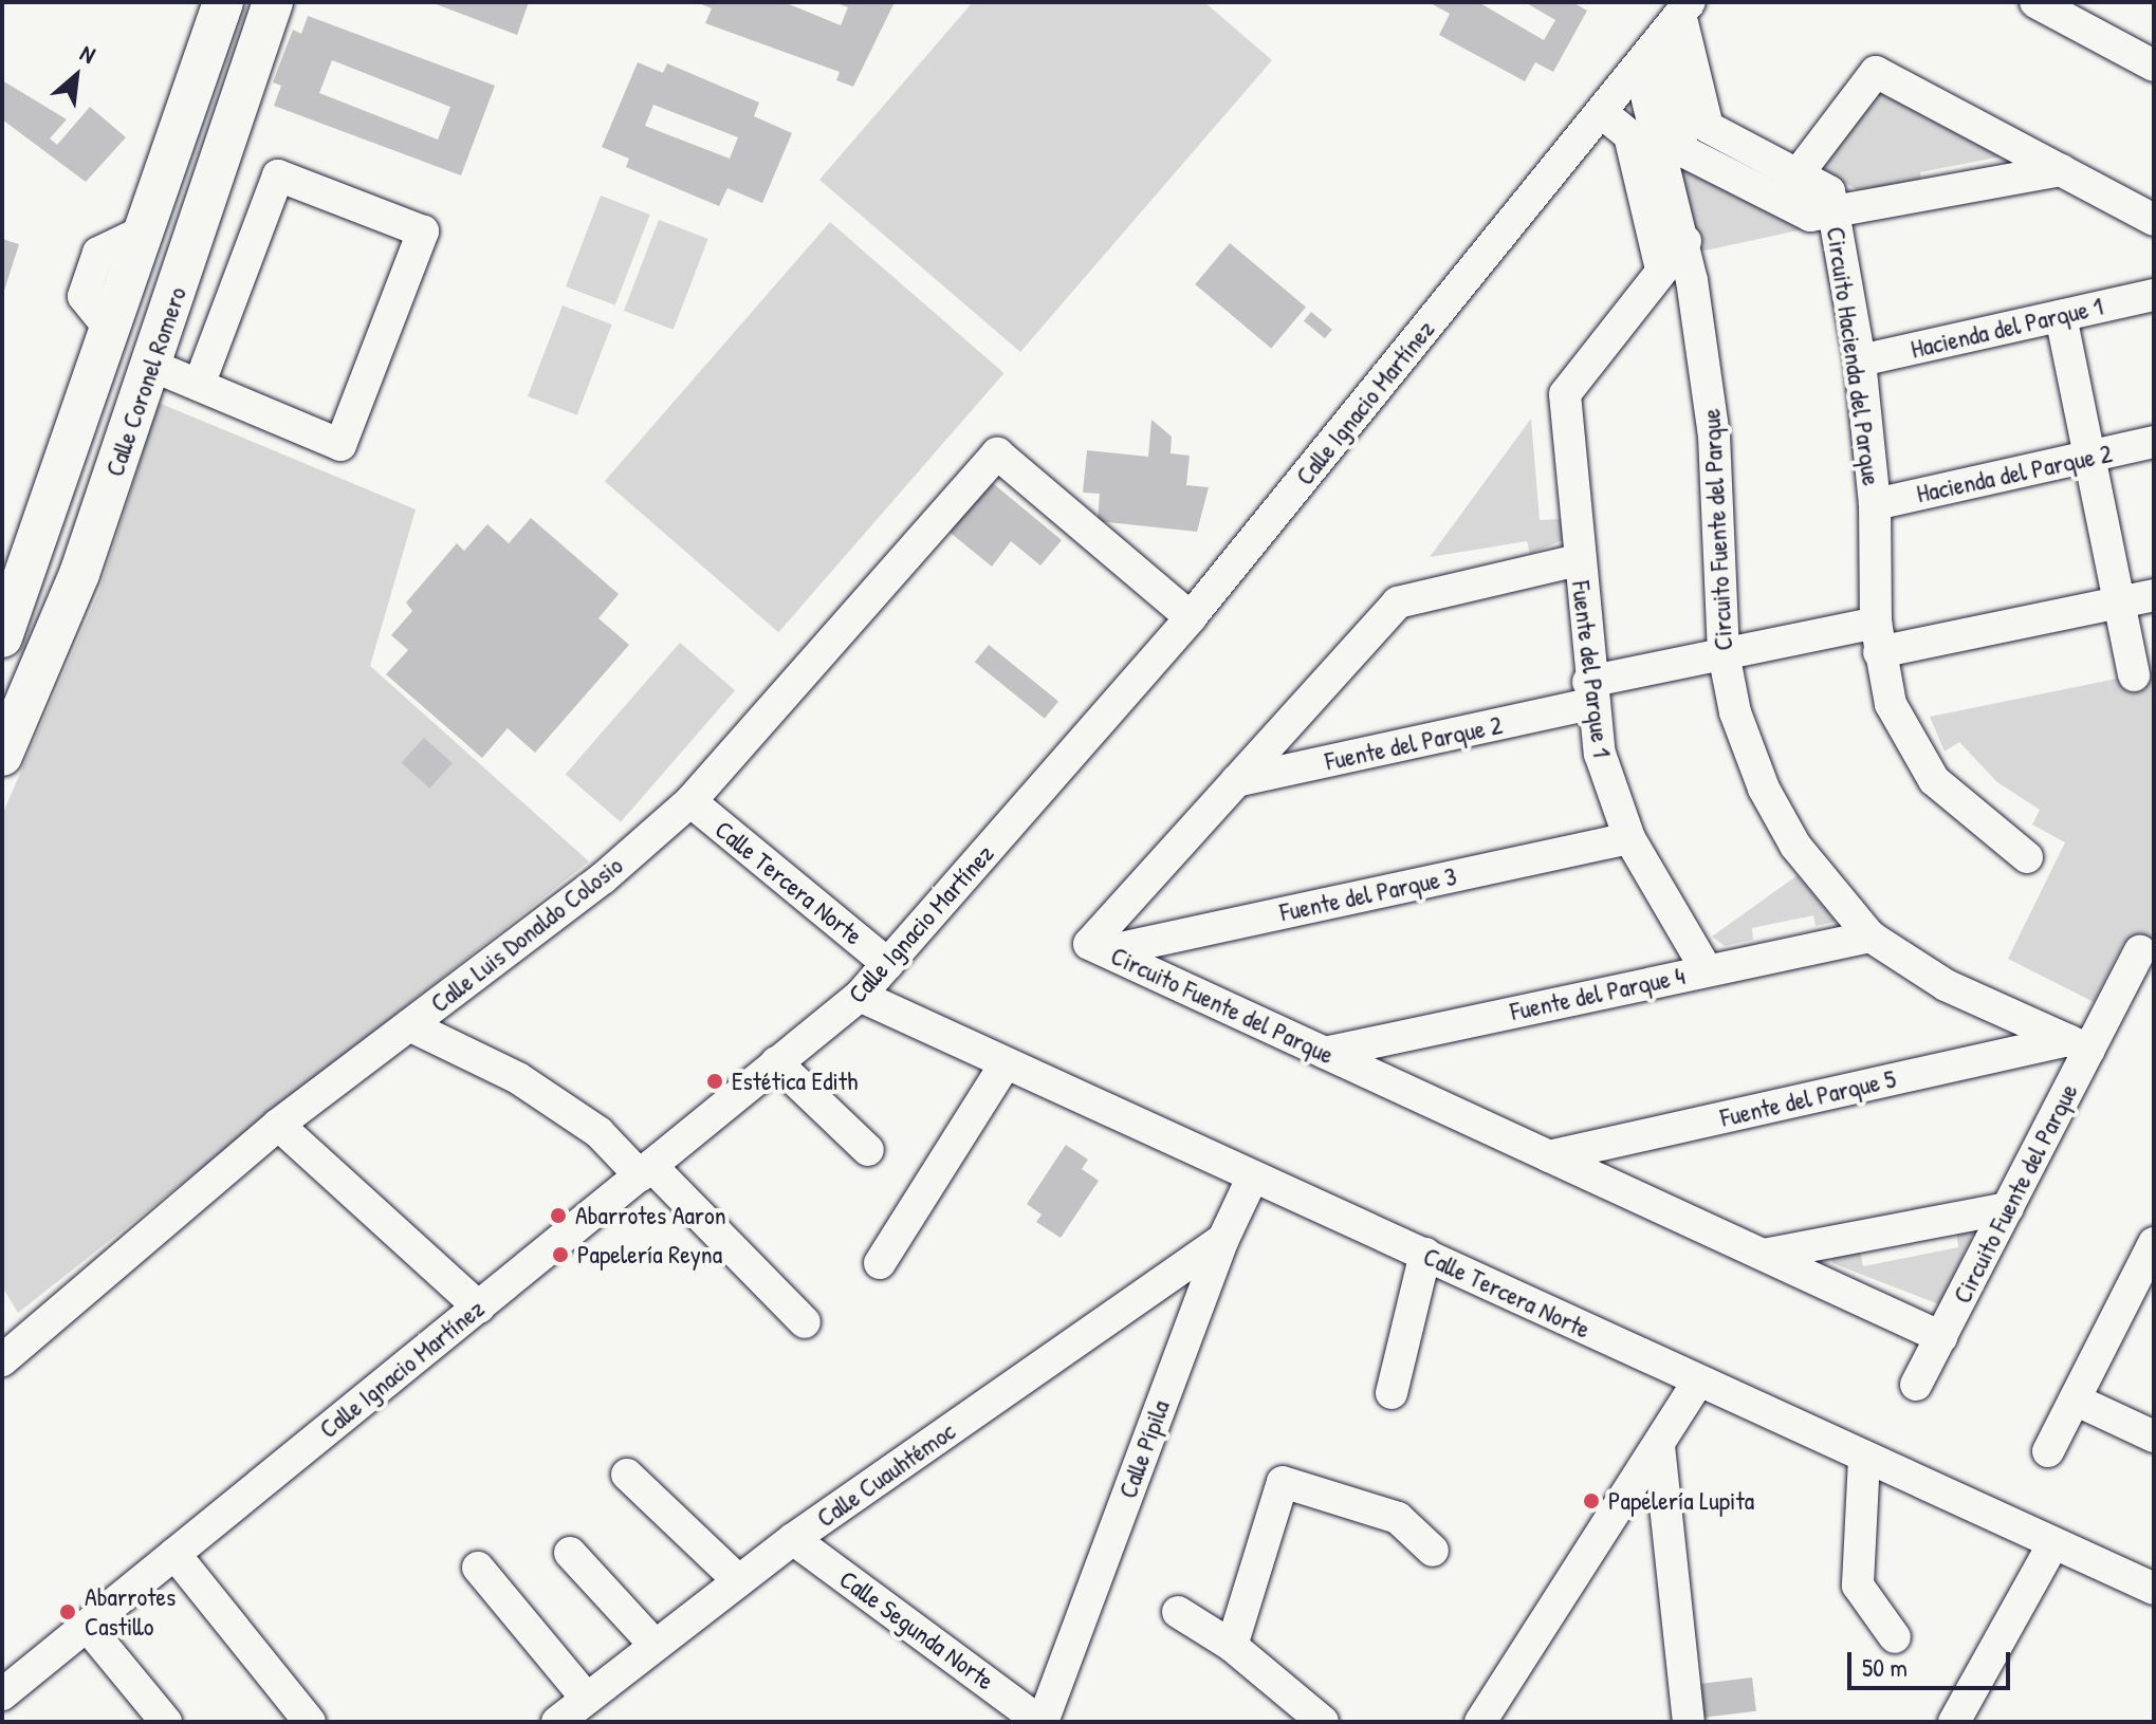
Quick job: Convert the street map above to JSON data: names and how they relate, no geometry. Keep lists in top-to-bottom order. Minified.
{"streets":{"main road":["Calle Coronel Romero"],"street":["Hacienda del Parque 1","Circuito Hacienda del Parque","Calle Ignacio Martínez","Hacienda del Parque 2","Circuito Fuente del Parque","Fuente del Parque 1","Fuente del Parque 2","Calle Tercera Norte","Fuente del Parque 3","Calle Luis Donaldo Colosio","Fuente del Parque 4","Fuente del Parque 5","Calle Pípila","Calle Cuauhtémoc","Calle Segunda Norte"]},"crossings":[["Hacienda del Parque 1","Circuito Hacienda del Parque"],["Circuito Hacienda del Parque","Calle Ignacio Martínez"],["Circuito Hacienda del Parque","Hacienda del Parque 2"],["Circuito Hacienda del Parque","Fuente del Parque 2"],["Calle Ignacio Martínez","Circuito Fuente del Parque"],["Calle Ignacio Martínez","Calle Tercera Norte"],["Calle Ignacio Martínez","Calle Luis Donaldo Colosio"],["Circuito Fuente del Parque","Fuente del Parque 1"],["Circuito Fuente del Parque","Fuente del Parque 2"],["Circuito Fuente del Parque","Fuente del Parque 3"],["Circuito Fuente del Parque","Fuente del Parque 4"],["Circuito Fuente del Parque","Fuente del Parque 5"],["Fuente del Parque 1","Fuente del Parque 2"],["Fuente del Parque 1","Fuente del Parque 3"],["Fuente del Parque 1","Fuente del Parque 4"],["Calle Tercera Norte","Calle Luis Donaldo Colosio"],["Calle Tercera Norte","Calle Pípila"],["Calle Pípila","Calle Cuauhtémoc"],["Calle Pípila","Calle Segunda Norte"],["Calle Cuauhtémoc","Calle Segunda Norte"]],"places":["Estética Edith","Abarrotes Aaron","Papelería Reyna","Papelería Lupita","Abarrotes Castillo"],"scale_bar":"50 m","north":"top right"}
